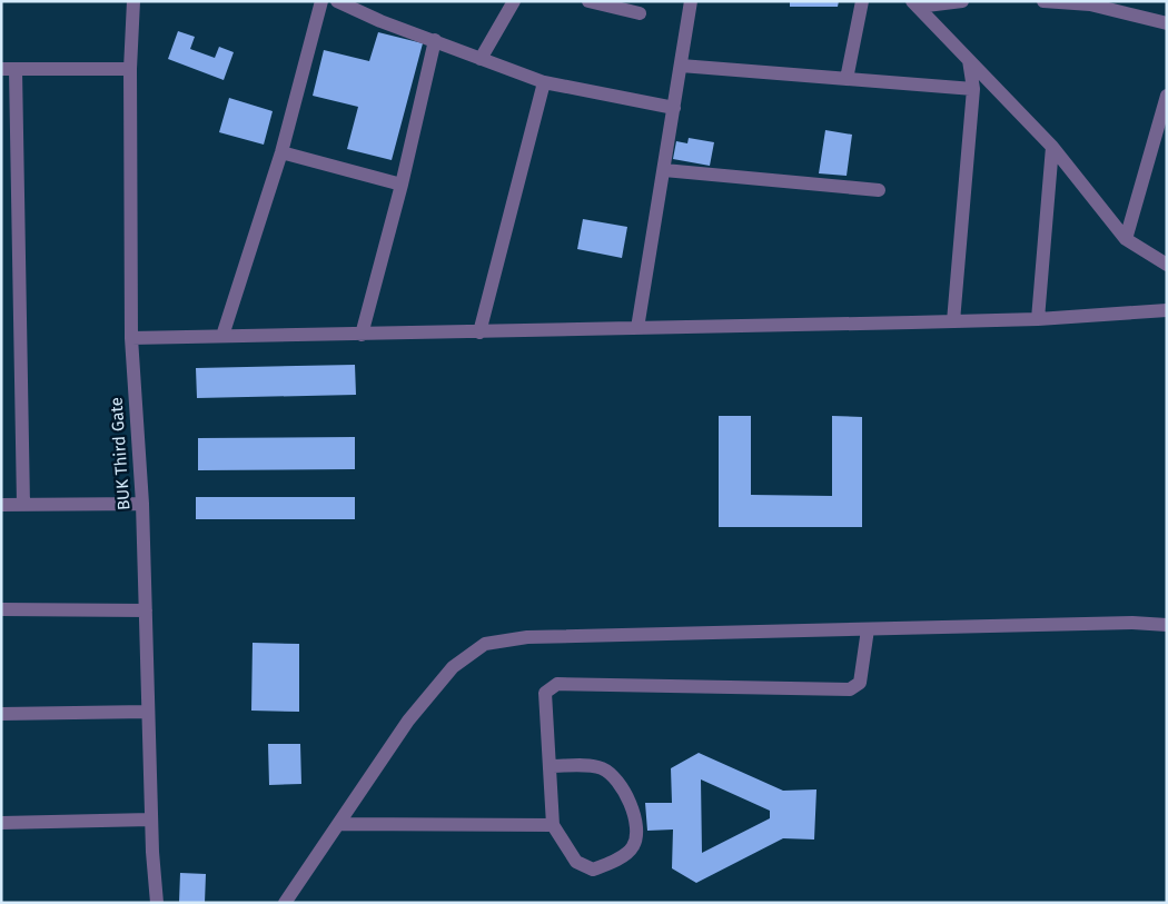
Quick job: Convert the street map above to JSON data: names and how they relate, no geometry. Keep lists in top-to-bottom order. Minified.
{"streets":{"street":["BUK Third Gate"]}}
